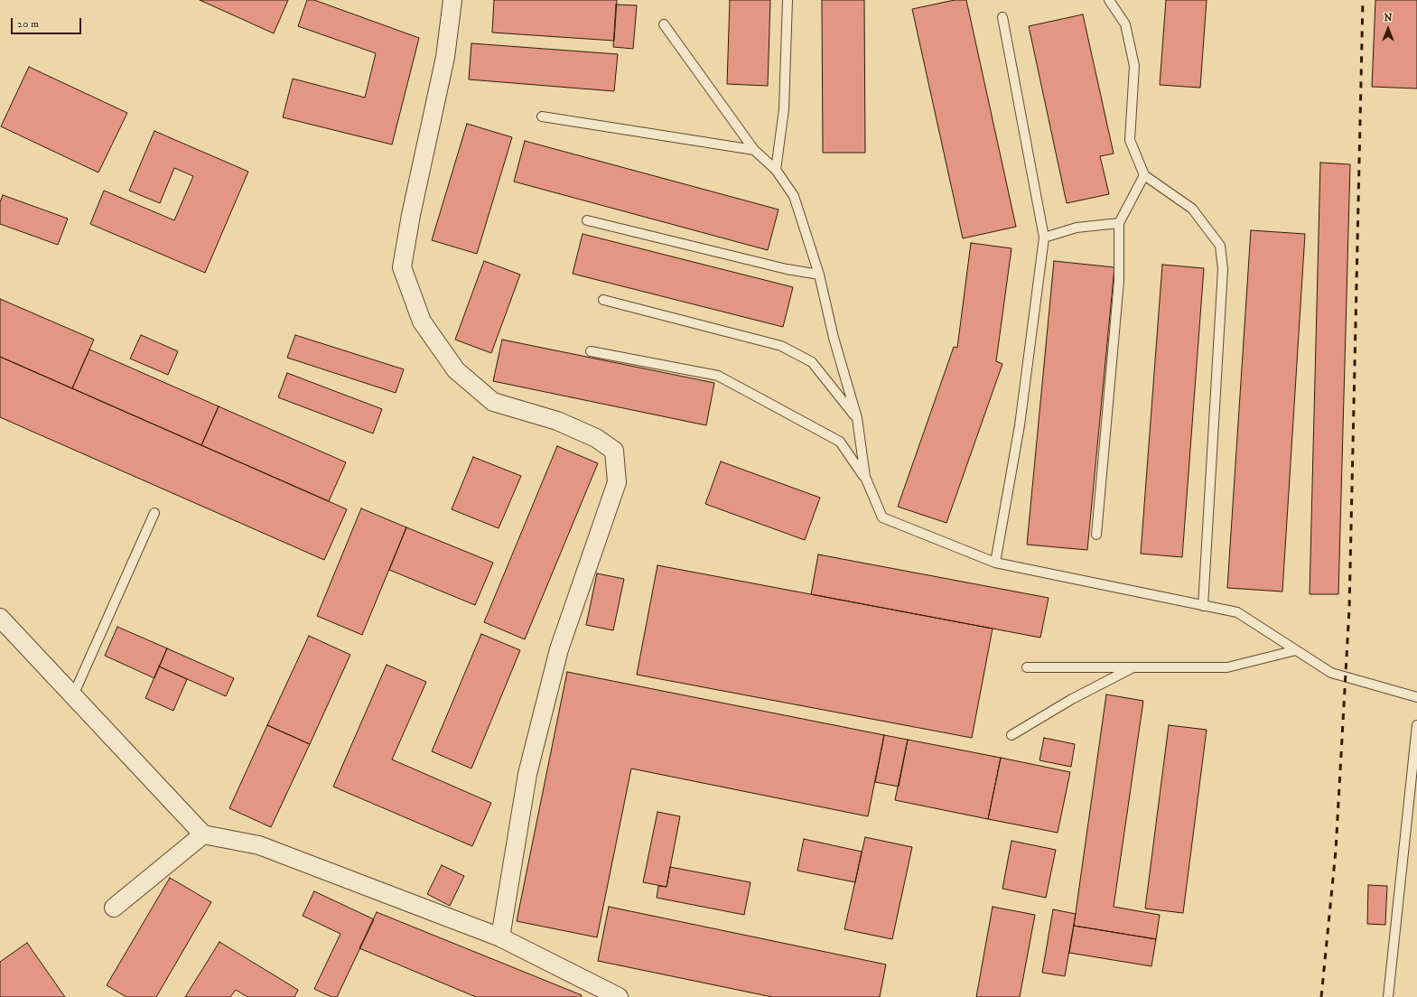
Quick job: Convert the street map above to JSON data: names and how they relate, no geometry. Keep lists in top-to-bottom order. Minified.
{"scale_bar":"20 m","north":"top"}
